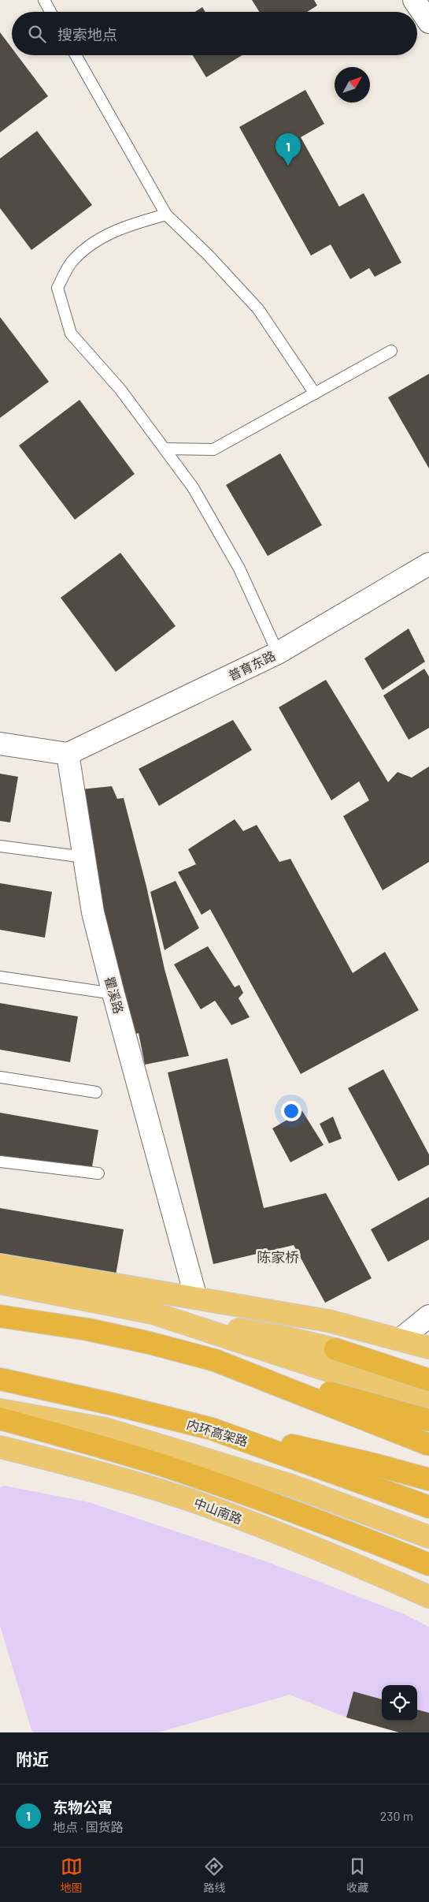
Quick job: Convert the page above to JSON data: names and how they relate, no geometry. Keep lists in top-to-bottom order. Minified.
{"streets":{"highway":["内环高架路"],"main road":["中山南路"],"street":["普育东路","瞿溪路"]},"crossings":[["普育东路","瞿溪路"]],"districts":["陈家桥"],"north":"top right","page":{"search":"搜索地点","pins":"1","heading":"附近","list":[{"mark":"1","name":"东物公寓","note":"地点 · 国货路","value":"230 m"}],"nav":["地图","路线","收藏"]}}
